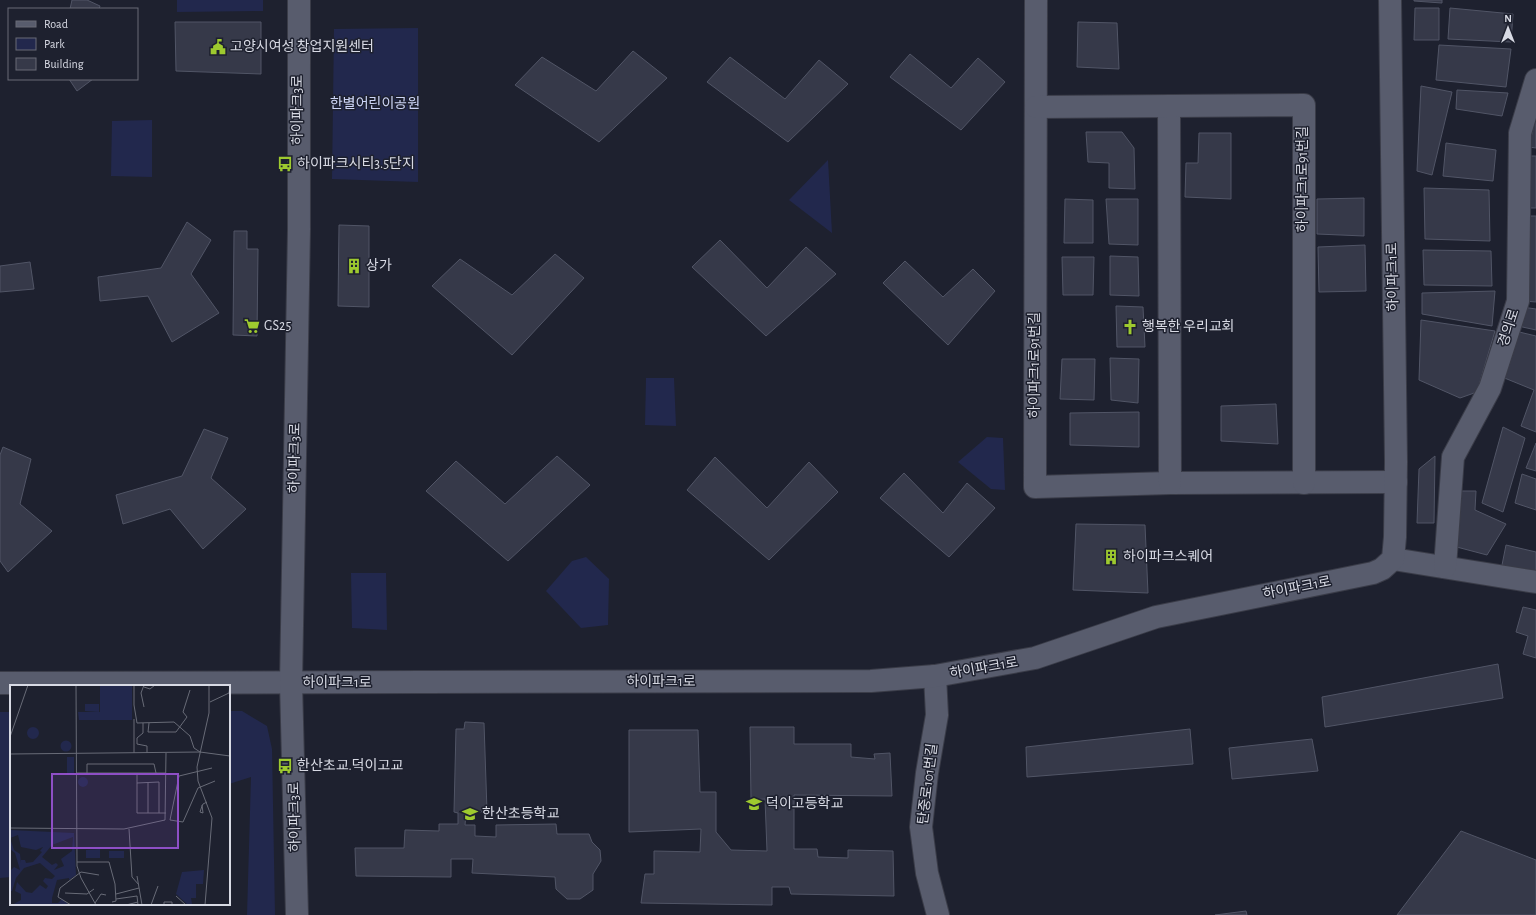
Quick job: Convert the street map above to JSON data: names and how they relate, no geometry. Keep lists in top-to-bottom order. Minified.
{"streets":{"street":["하이파크3로","하이파크1로91번길","하이파크1로","경의로","탄중로101번길"]},"crossings":[["하이파크3로","하이파크1로"],["하이파크1로91번길","하이파크1로"],["하이파크1로","탄중로101번길"]],"parks":["한별어린이공원"],"places":{"public building":["고양시여성 창업지원센터"],"bus stop":["하이파크시티3.5단지","한산초교.덕이고교"],"building":["상가","하이파크스퀘어"],"supermarket":["GS25"],"church":["행복한 우리교회"],"school or university":["덕이고등학교","한산초등학교"]},"legend":["Road","Park","Building"],"north":"top"}
